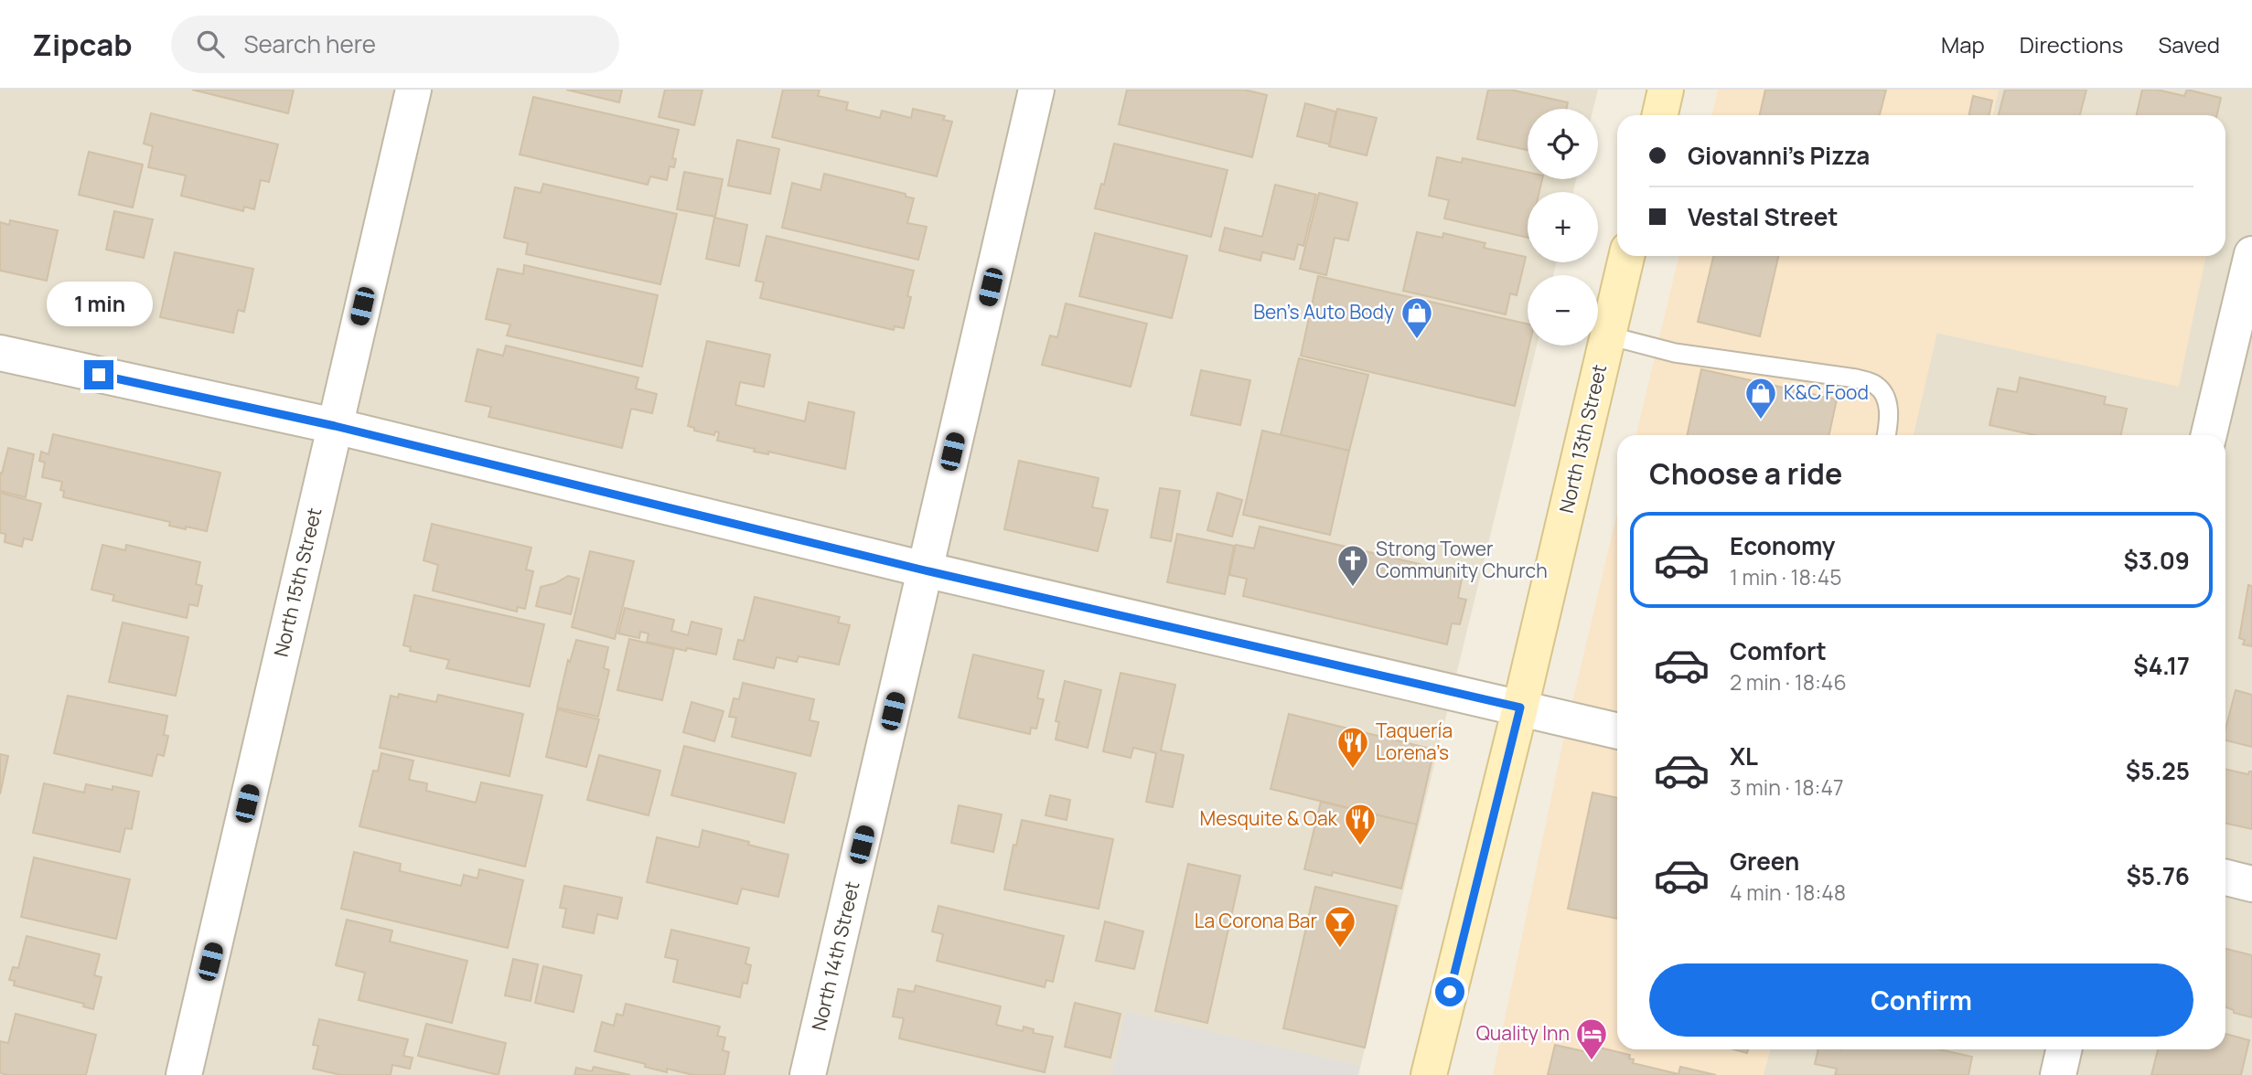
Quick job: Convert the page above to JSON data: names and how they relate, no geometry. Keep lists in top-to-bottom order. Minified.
{"streets":{"main road":["North 13th Street"],"street":["North 15th Street","North 14th Street"]},"places":{"shop":["Ben’s Auto Body","K&C Food"],"church":["Strong Tower Community Church"],"restaurant":["Taquería Lorena’s","Mesquite & Oak"],"bar":["La Corona Bar"],"hotel":["Quality Inn"]},"page":{"header":"Zipcab","search":"Search here","nav":["Map","Directions","Saved"],"map_buttons":["+","−"],"banner":["Giovanni’s Pizza","Vestal Street"],"bubble":"1 min","heading":"Choose a ride","list":[{"name":"Economy","note":"1 min · 18:45","value":"$3.09"},{"name":"Comfort","note":"2 min · 18:46","value":"$4.17"},{"name":"XL","note":"3 min · 18:47","value":"$5.25"},{"name":"Green","note":"4 min · 18:48","value":"$5.76"}],"buttons":"Confirm"}}
